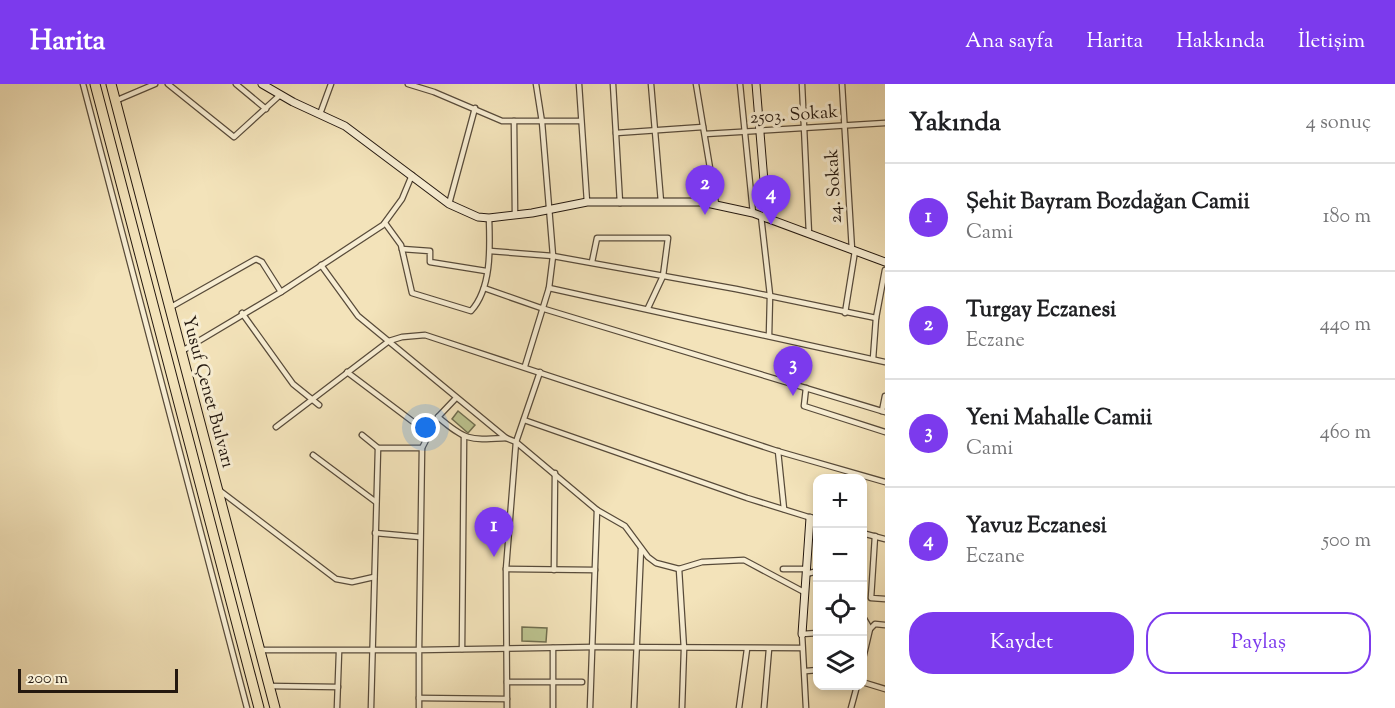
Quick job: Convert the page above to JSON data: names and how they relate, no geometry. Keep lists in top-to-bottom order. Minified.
{"streets":{"highway":["Yusuf Çenet Bulvarı"],"street":["2503. Sokak","24. Sokak"]},"crossings":[["2503. Sokak","24. Sokak"]],"scale_bar":"200 m","page":{"header":"Harita","nav":["Ana sayfa","Harita","Hakkında","İletişim"],"heading":["Yakında","4 sonuç"],"list":[{"mark":"1","name":"Şehit Bayram Bozdağan Camii","note":"Cami","value":"180 m"},{"mark":"2","name":"Turgay Eczanesi","note":"Eczane","value":"440 m"},{"mark":"3","name":"Yeni Mahalle Camii","note":"Cami","value":"460 m"},{"mark":"4","name":"Yavuz Eczanesi","note":"Eczane","value":"500 m"}],"pins":["2","4","3","1"],"map_buttons":["+","−"],"buttons":["Kaydet","Paylaş"],"scale":"200 m"}}
